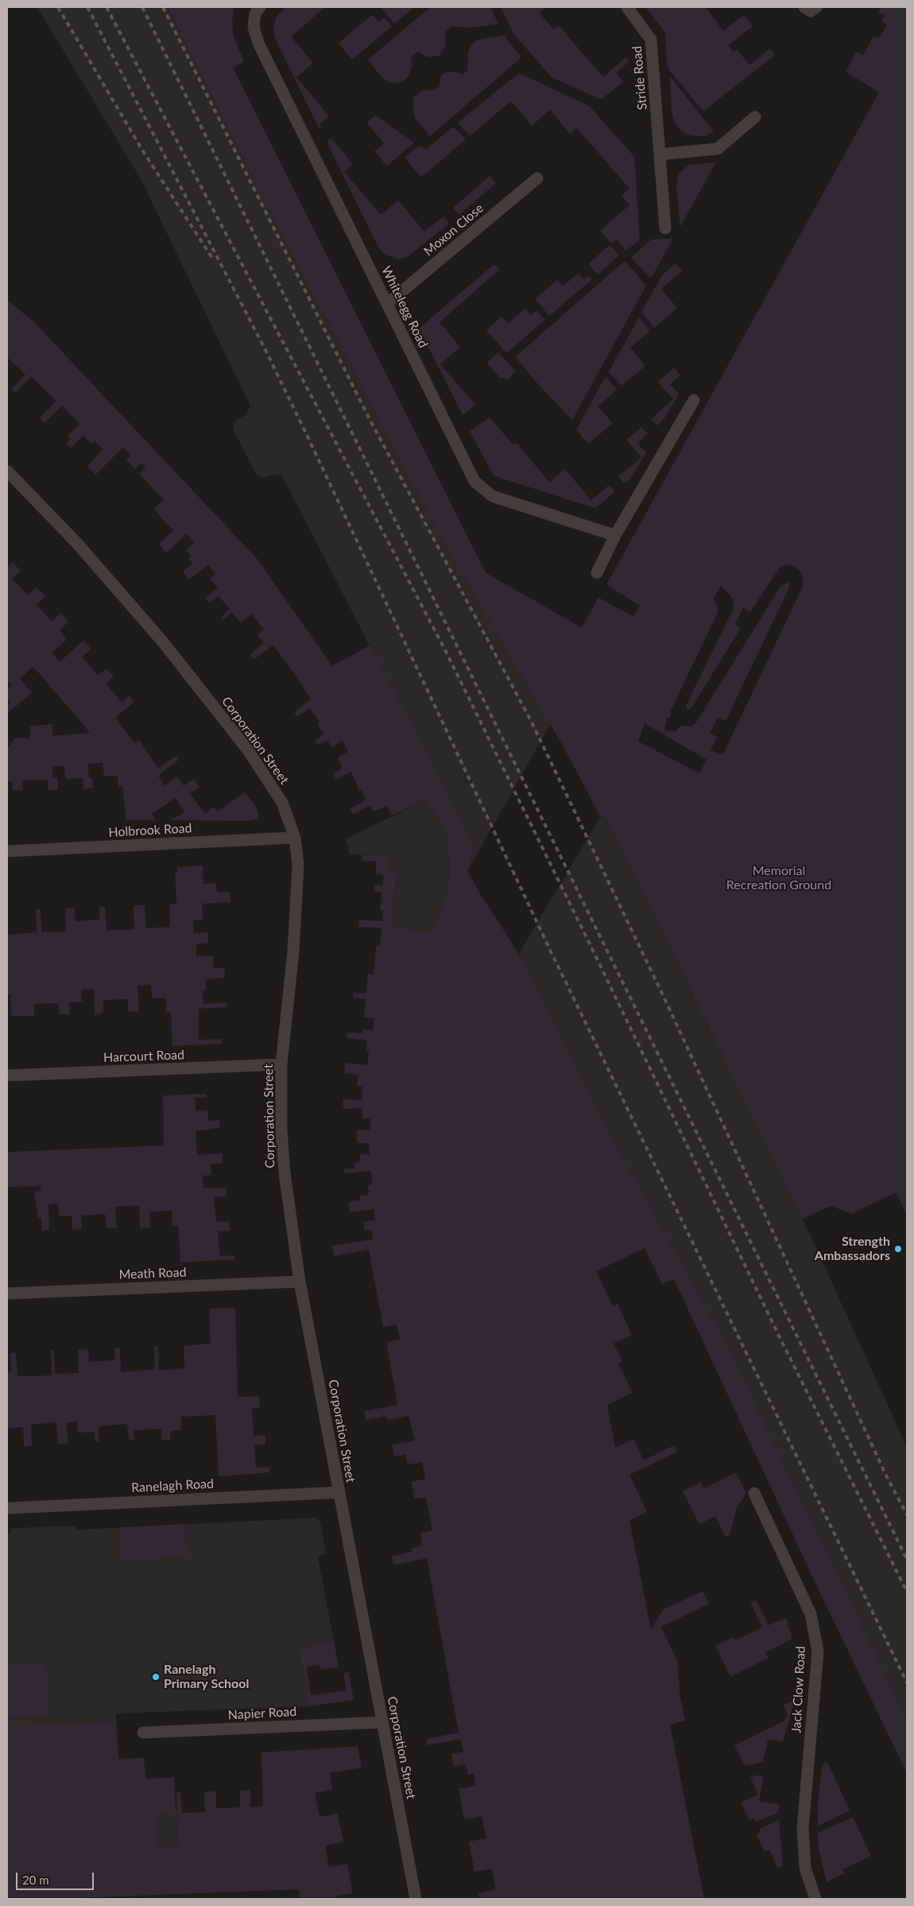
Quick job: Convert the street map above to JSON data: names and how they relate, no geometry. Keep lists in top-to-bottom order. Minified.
{"streets":{"street":["Stride Road","Moxon Close","Whitelegg Road","Corporation Street","Holbrook Road","Harcourt Road","Meath Road","Ranelagh Road","Jack Clow Road","Napier Road"]},"crossings":[["Moxon Close","Whitelegg Road"],["Corporation Street","Holbrook Road"],["Corporation Street","Harcourt Road"],["Corporation Street","Meath Road"],["Corporation Street","Ranelagh Road"],["Corporation Street","Napier Road"]],"parks":["Memorial Recreation Ground"],"places":["Strength Ambassadors","Ranelagh Primary School"],"scale_bar":"20 m"}
